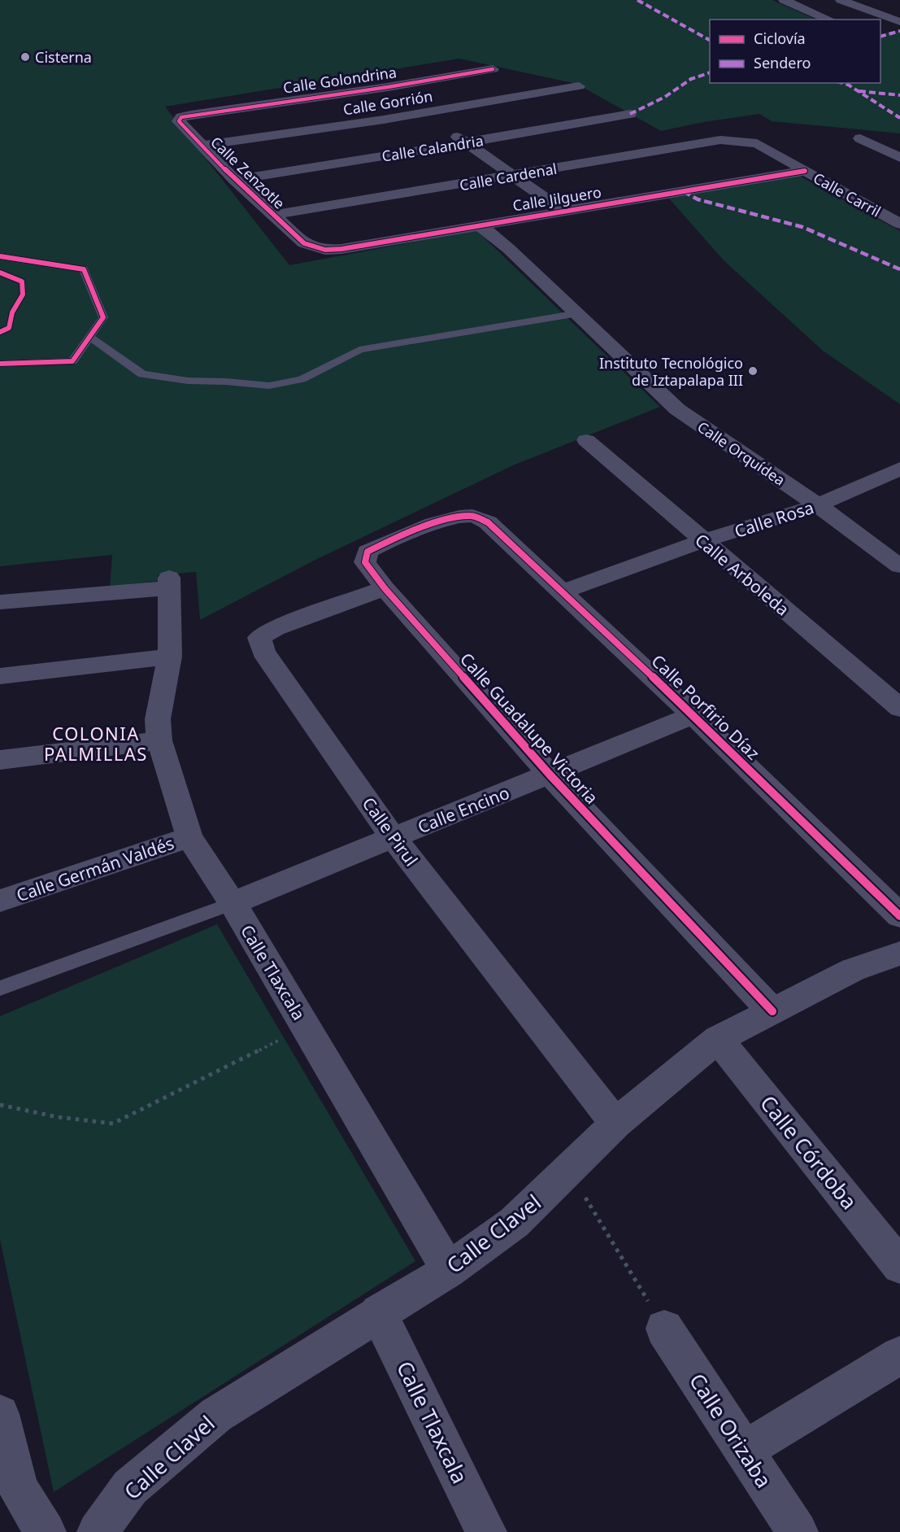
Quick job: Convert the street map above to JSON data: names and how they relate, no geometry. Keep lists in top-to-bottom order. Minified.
{"streets":{"street":["Calle Golondrina","Calle Gorrión","Calle Calandria","Calle Zenzotle","Calle Cardenal","Calle Carril","Calle Jilguero","Calle Orquídea","Calle Rosa","Calle Arboleda","Calle Porfirio Díaz","Calle Guadalupe Victoria","Calle Encino","Calle Pirul","Calle Germán Valdés","Calle Tlaxcala","Calle Córdoba","Calle Clavel","Calle Orizaba"]},"crossings":[["Calle Golondrina","Calle Zenzotle"],["Calle Gorrión","Calle Zenzotle"],["Calle Calandria","Calle Zenzotle"],["Calle Zenzotle","Calle Cardenal"],["Calle Zenzotle","Calle Jilguero"],["Calle Cardenal","Calle Carril"],["Calle Carril","Calle Jilguero"],["Calle Orquídea","Calle Rosa"],["Calle Rosa","Calle Arboleda"],["Calle Rosa","Calle Porfirio Díaz"],["Calle Porfirio Díaz","Calle Guadalupe Victoria"],["Calle Porfirio Díaz","Calle Encino"],["Calle Guadalupe Victoria","Calle Encino"],["Calle Guadalupe Victoria","Calle Pirul"],["Calle Guadalupe Victoria","Calle Clavel"],["Calle Encino","Calle Pirul"],["Calle Encino","Calle Tlaxcala"],["Calle Pirul","Calle Clavel"],["Calle Germán Valdés","Calle Tlaxcala"],["Calle Tlaxcala","Calle Clavel"],["Calle Córdoba","Calle Clavel"]],"districts":["COLONIA PALMILLAS"],"places":["Cisterna","Instituto Tecnológico de Iztapalapa III"],"legend":["Ciclovía","Sendero"]}
